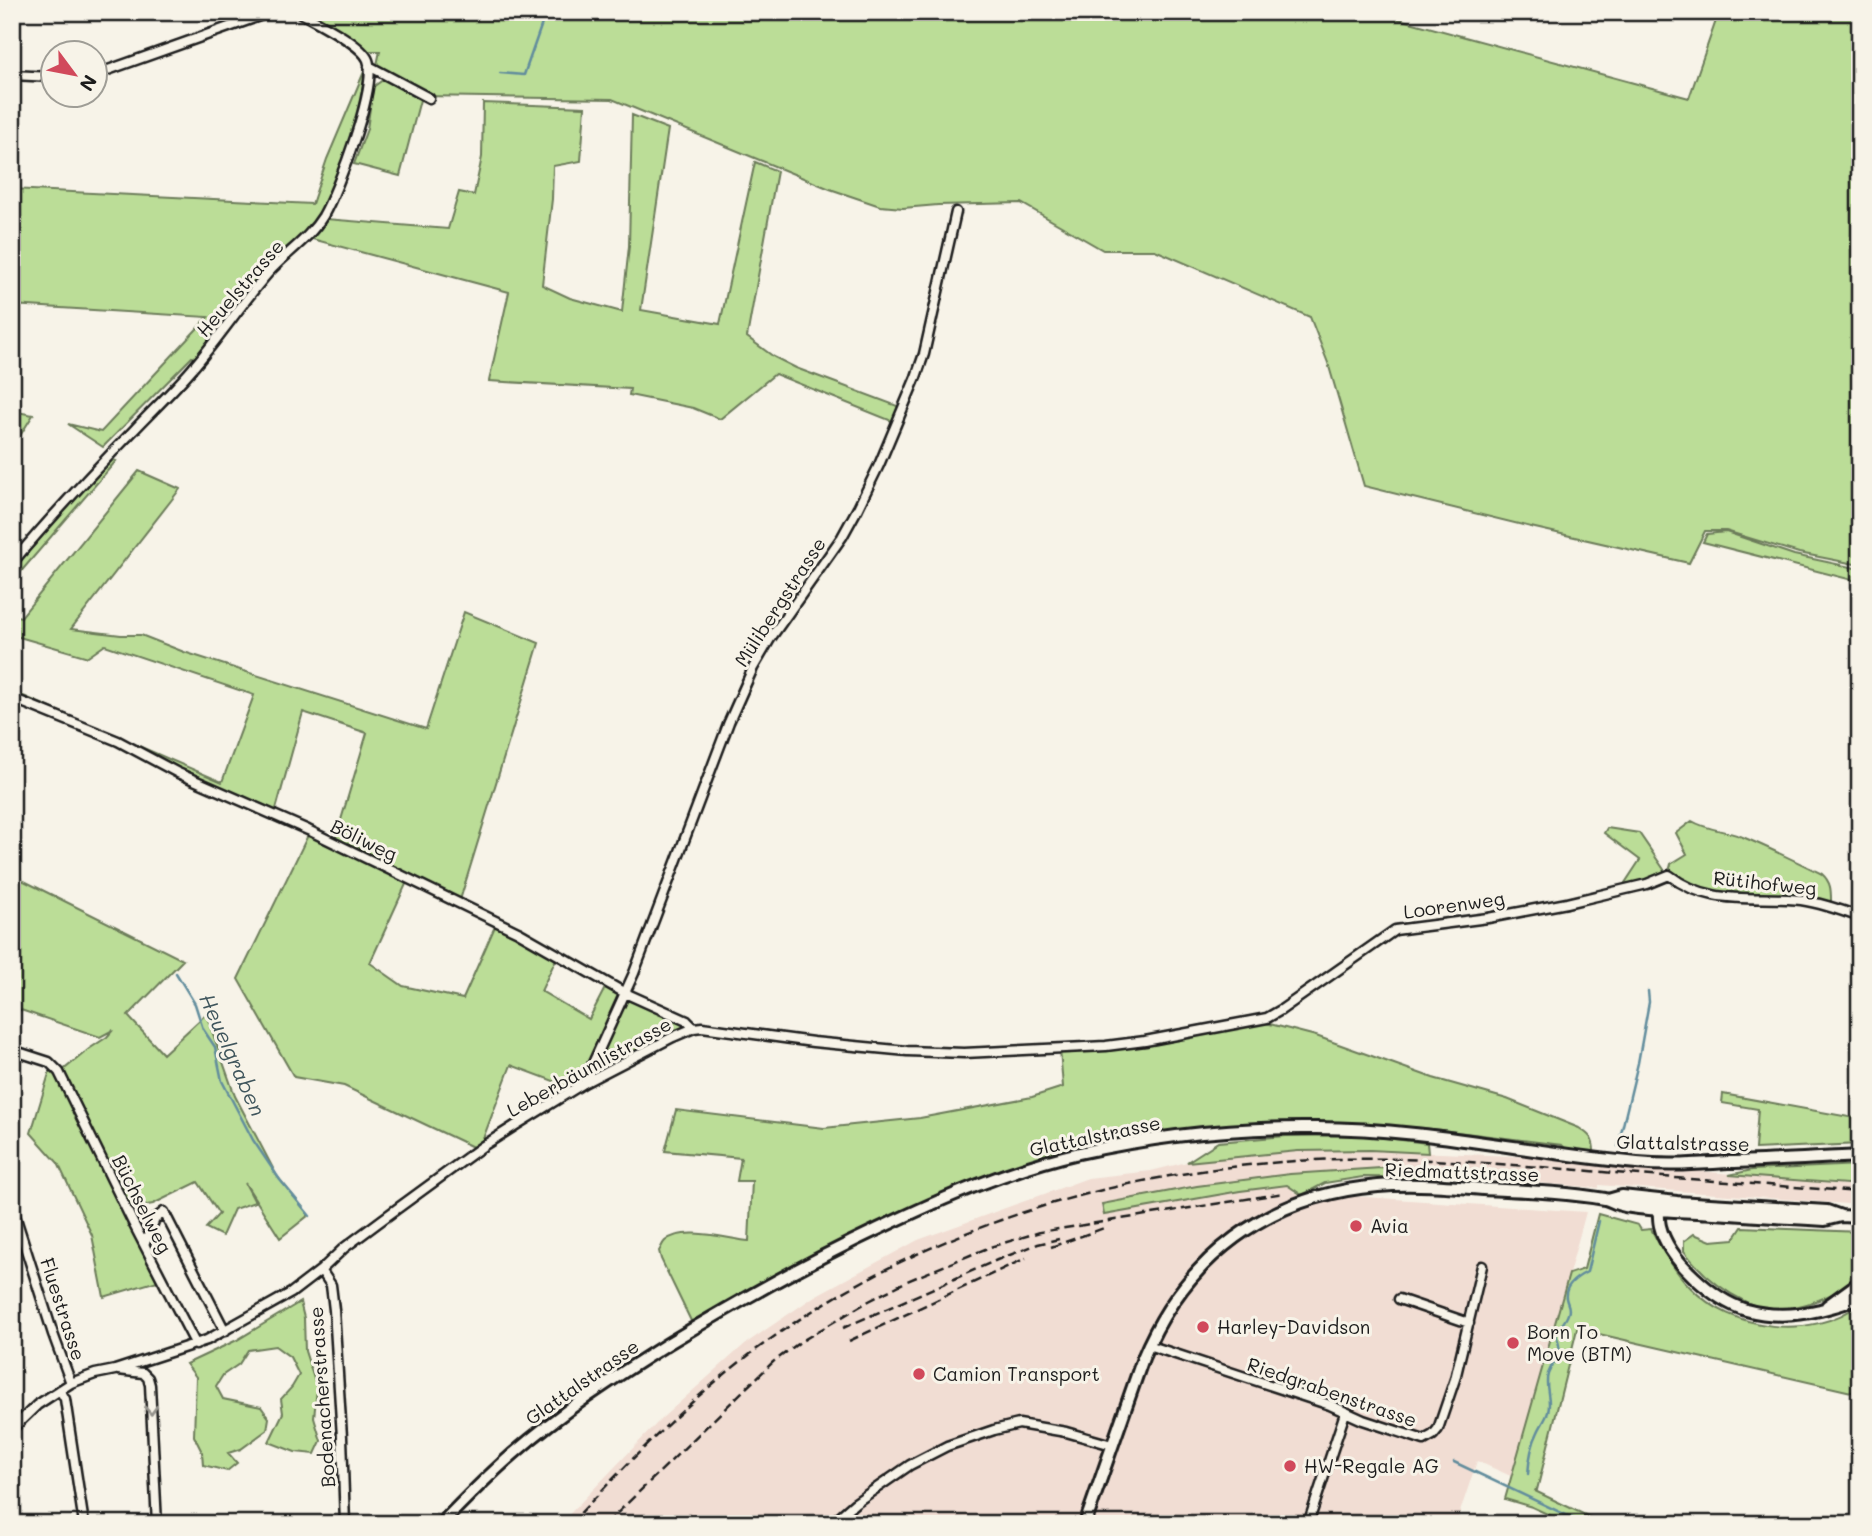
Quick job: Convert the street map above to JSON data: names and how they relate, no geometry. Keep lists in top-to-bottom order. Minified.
{"streets":{"street":["Heuelstrasse","Mülibergstrasse","Böliweg","Rütihofweg","Loorenweg","Leberbäumlistrasse","Glattalstrasse","Riedmattstrasse","Büchselweg","Fluestrasse","Riedgrabenstrasse","Bodenacherstrasse"]},"crossings":[["Mülibergstrasse","Böliweg"],["Mülibergstrasse","Leberbäumlistrasse"],["Böliweg","Leberbäumlistrasse"],["Rütihofweg","Loorenweg"],["Loorenweg","Leberbäumlistrasse"],["Leberbäumlistrasse","Büchselweg"],["Leberbäumlistrasse","Fluestrasse"],["Leberbäumlistrasse","Bodenacherstrasse"],["Riedmattstrasse","Riedgrabenstrasse"]],"water":["Heuelgraben"],"places":["Avia","Harley-Davidson","Born To Move (BTM)","Camion Transport","HW-Regale AG"],"north":"bottom right"}
